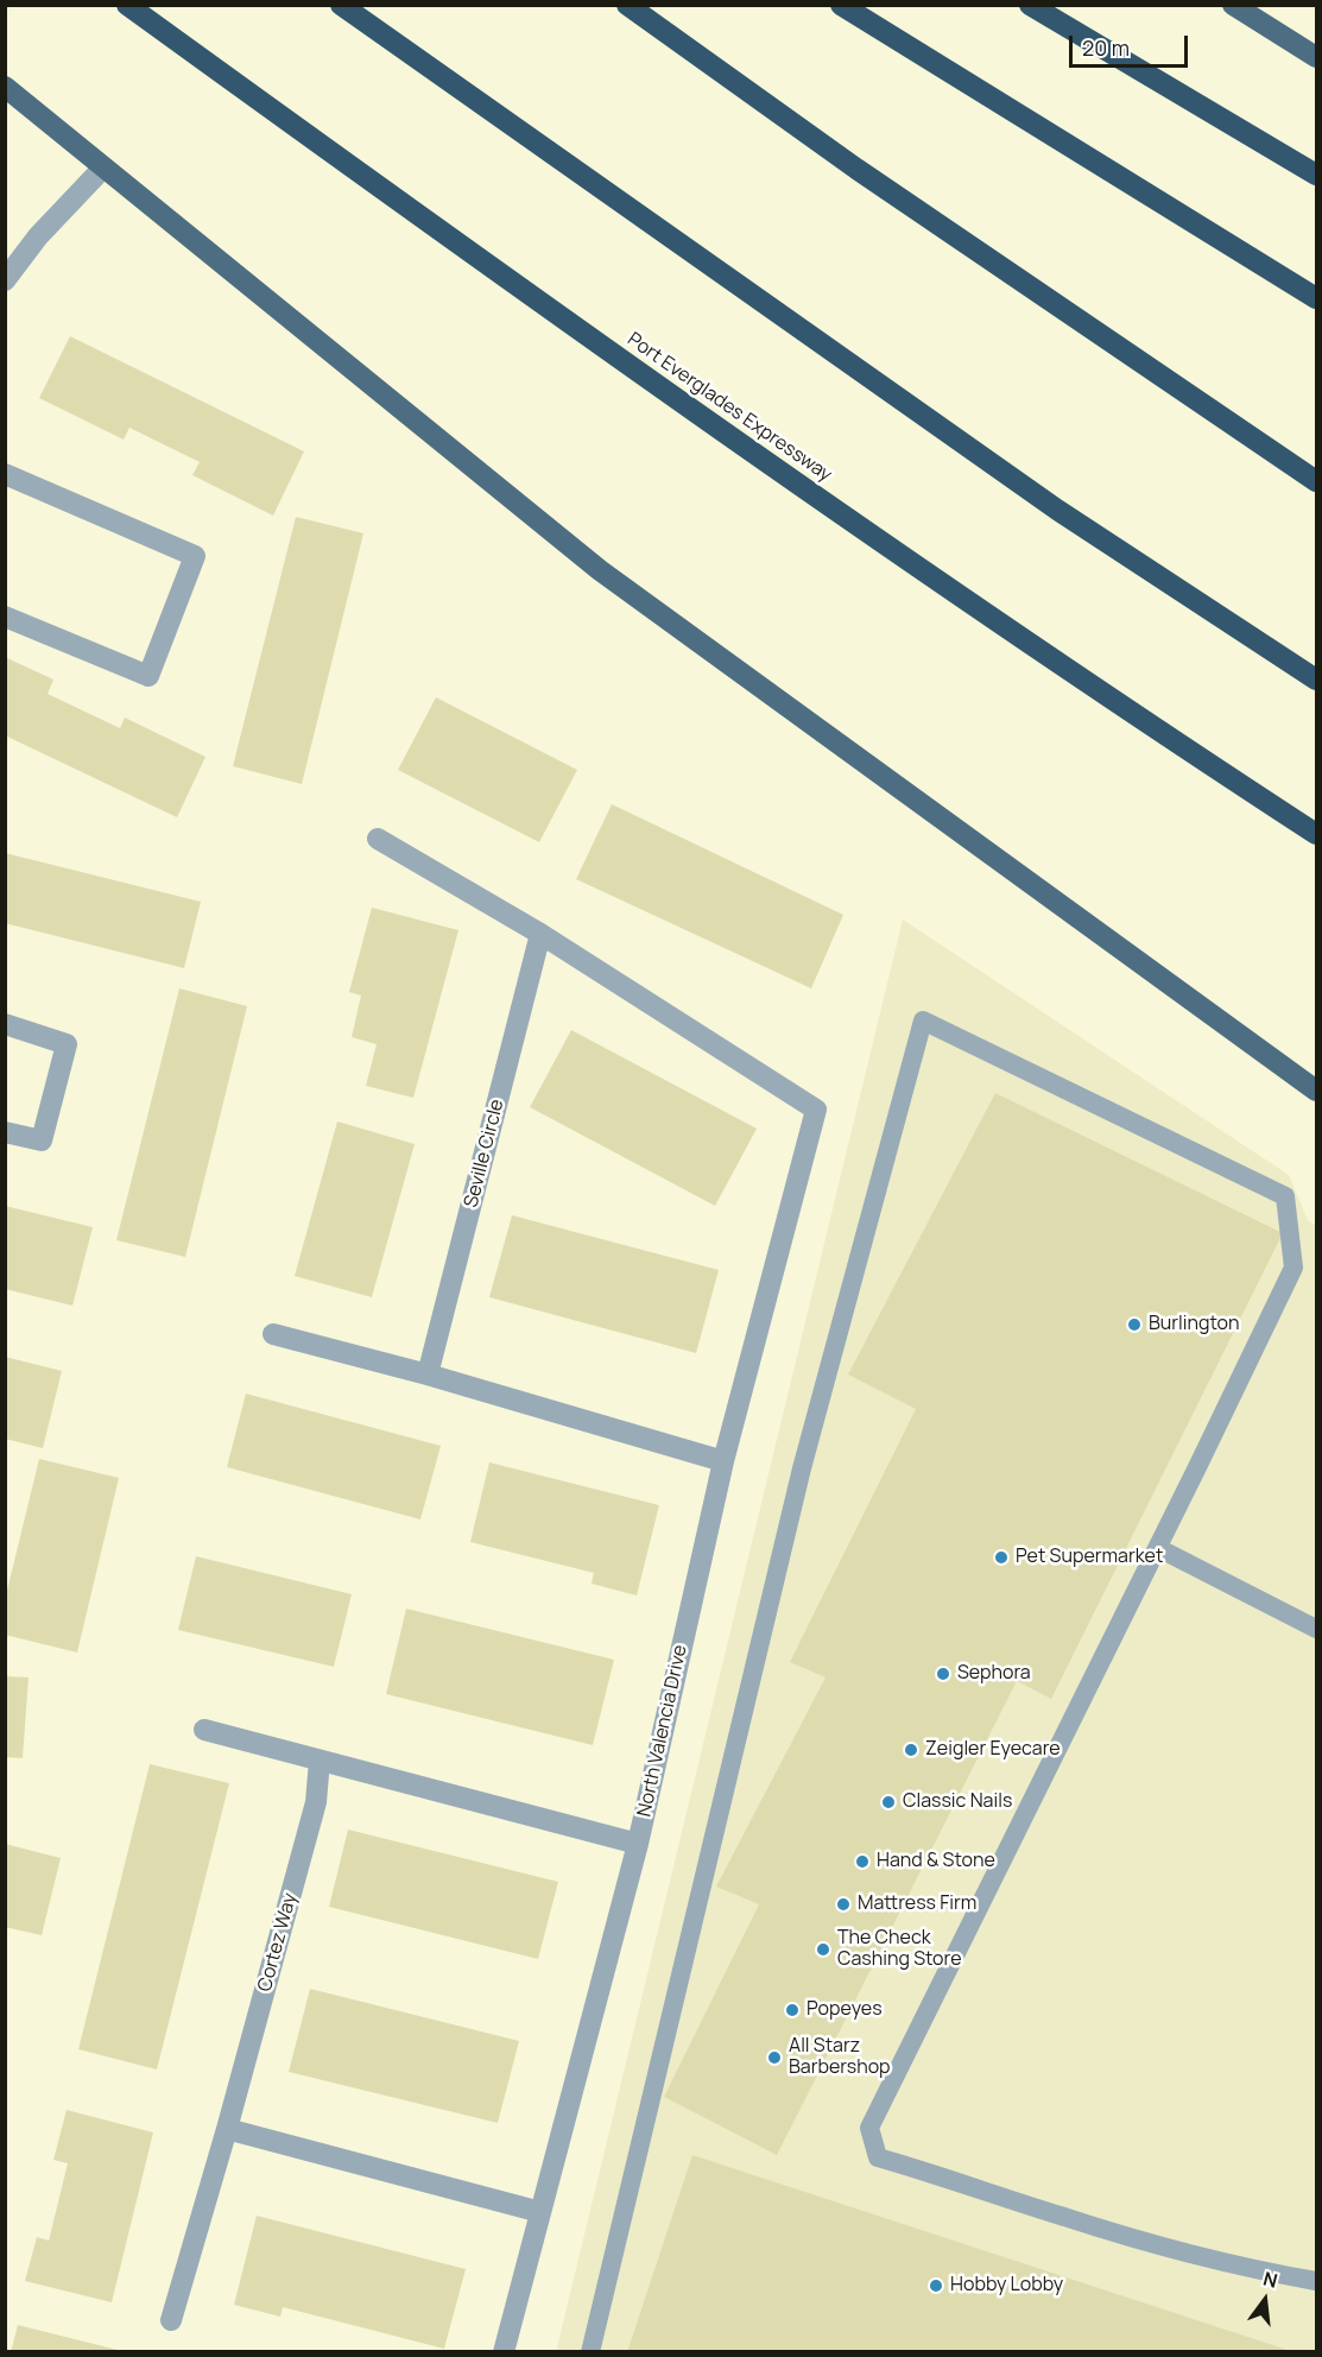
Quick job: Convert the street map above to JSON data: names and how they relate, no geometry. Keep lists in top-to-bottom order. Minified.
{"streets":{"highway":["Port Everglades Expressway"],"street":["Seville Circle","North Valencia Drive","Cortez Way"]},"crossings":[["Seville Circle","North Valencia Drive"]],"places":["Burlington","Pet Supermarket","Sephora","Zeigler Eyecare","Classic Nails","Hand & Stone","Mattress Firm","The Check Cashing Store","Popeyes","All Starz Barbershop","Hobby Lobby"],"scale_bar":"20 m","north":"top"}
